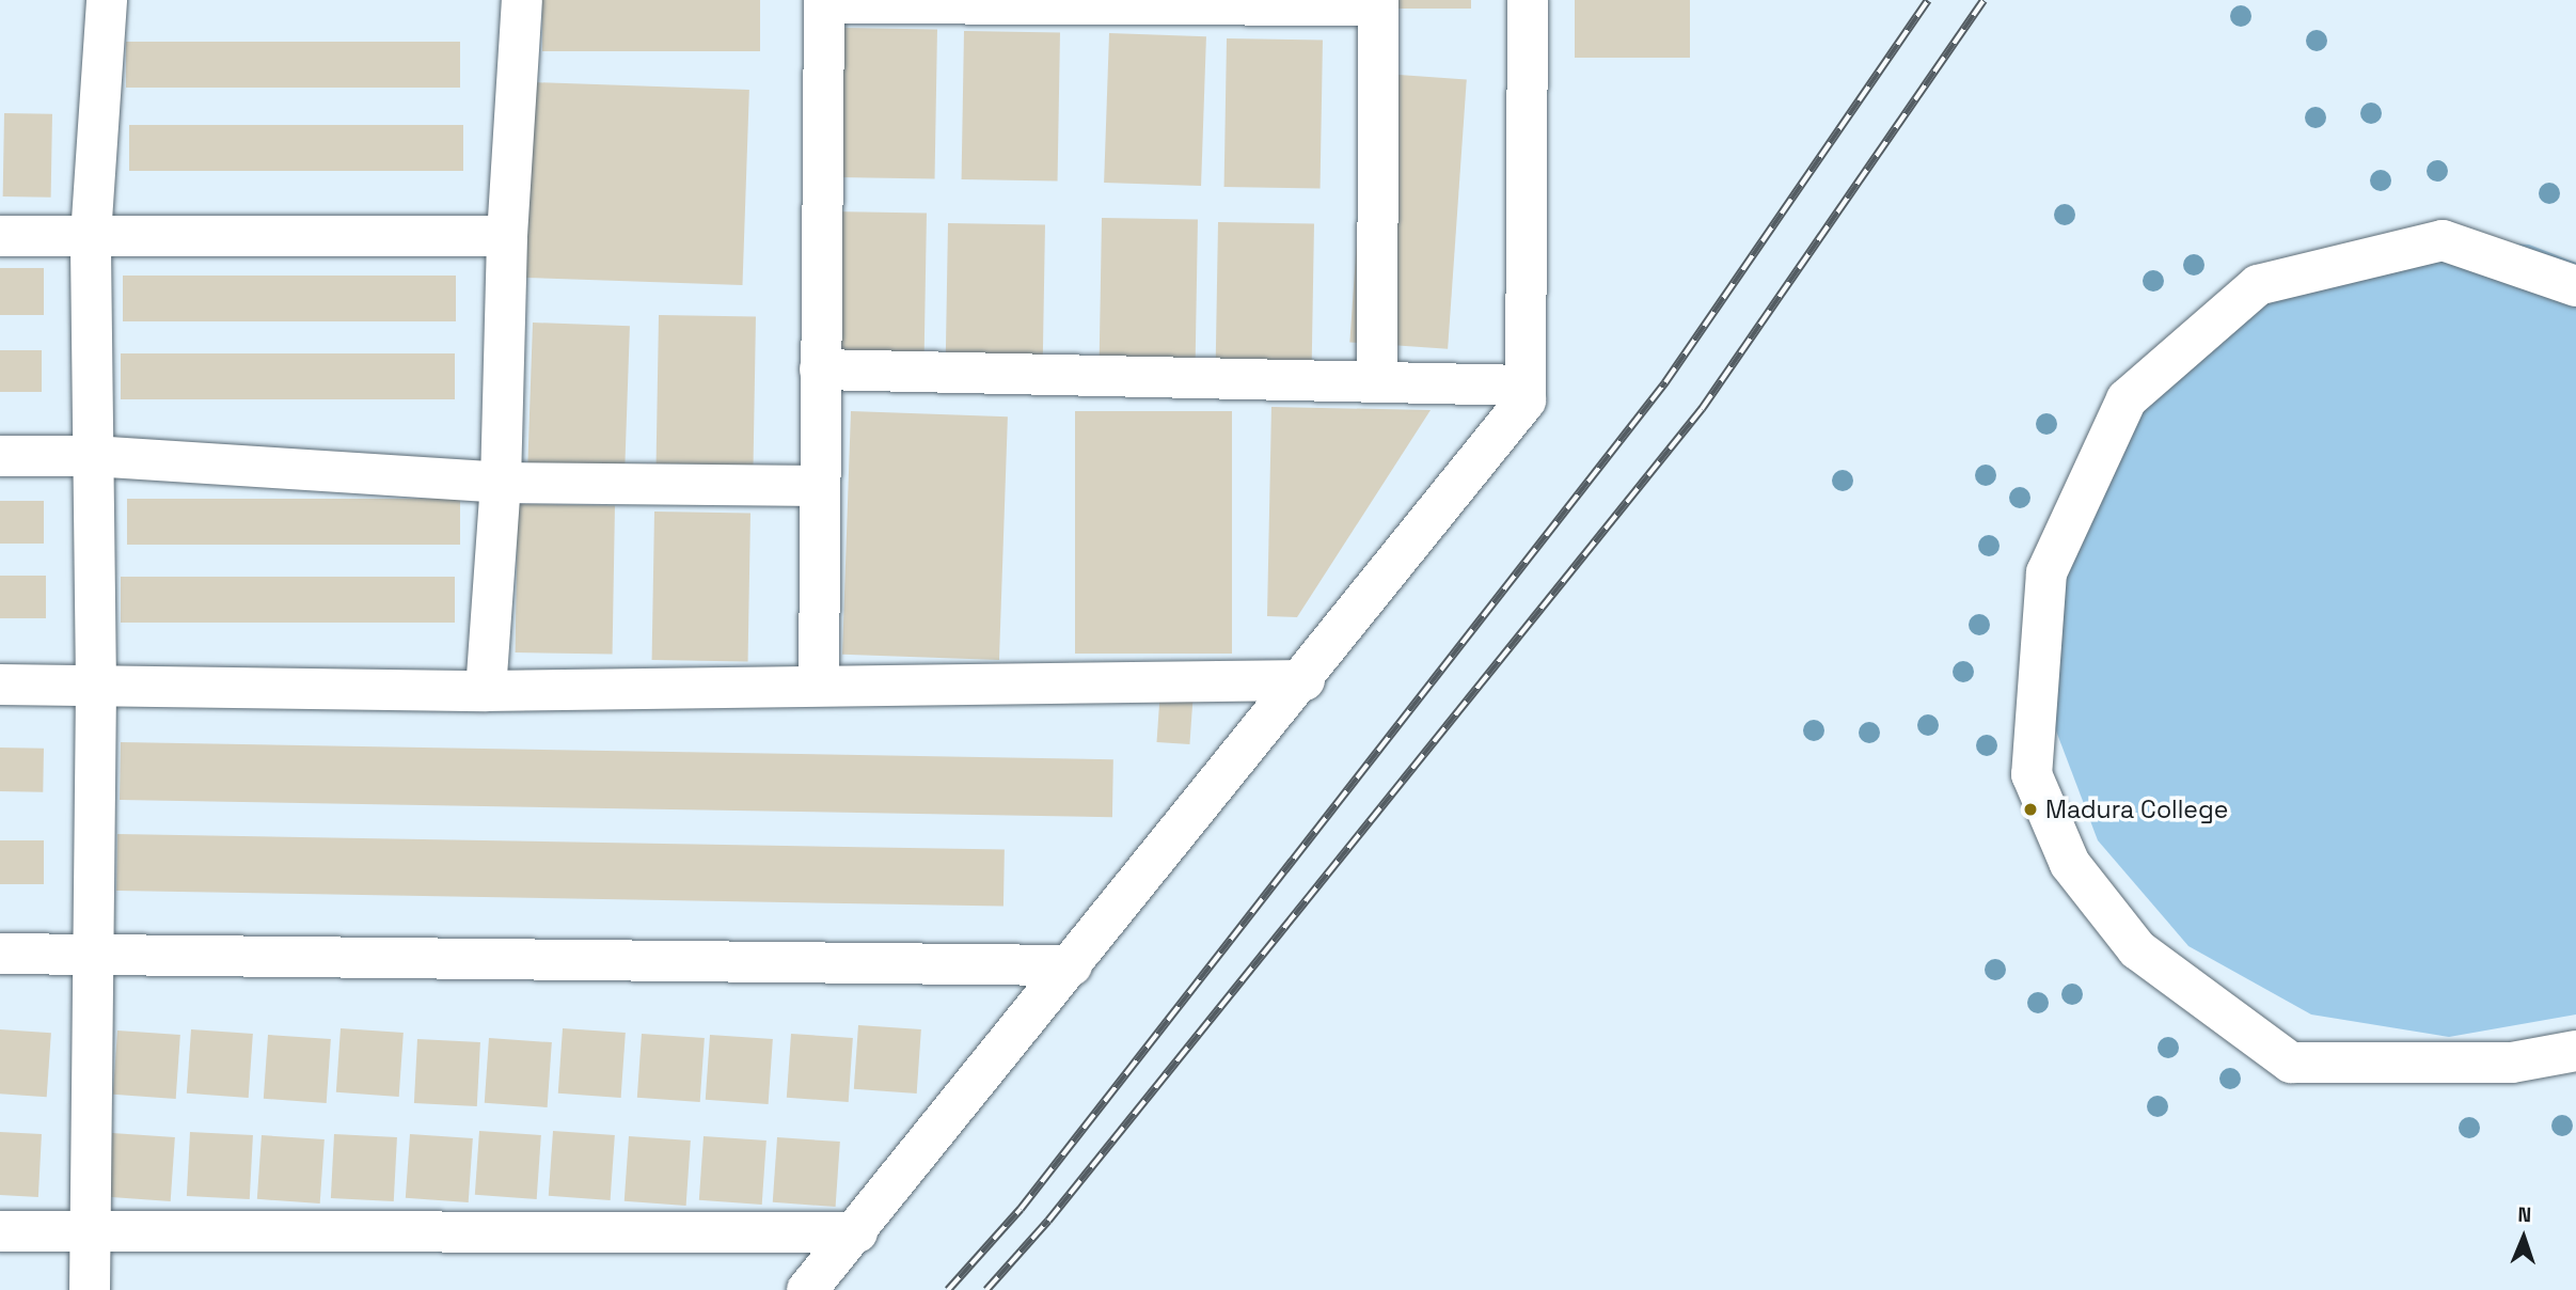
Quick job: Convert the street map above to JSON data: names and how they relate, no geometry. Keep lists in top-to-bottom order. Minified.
{"places":["Madura College"],"north":"top"}
